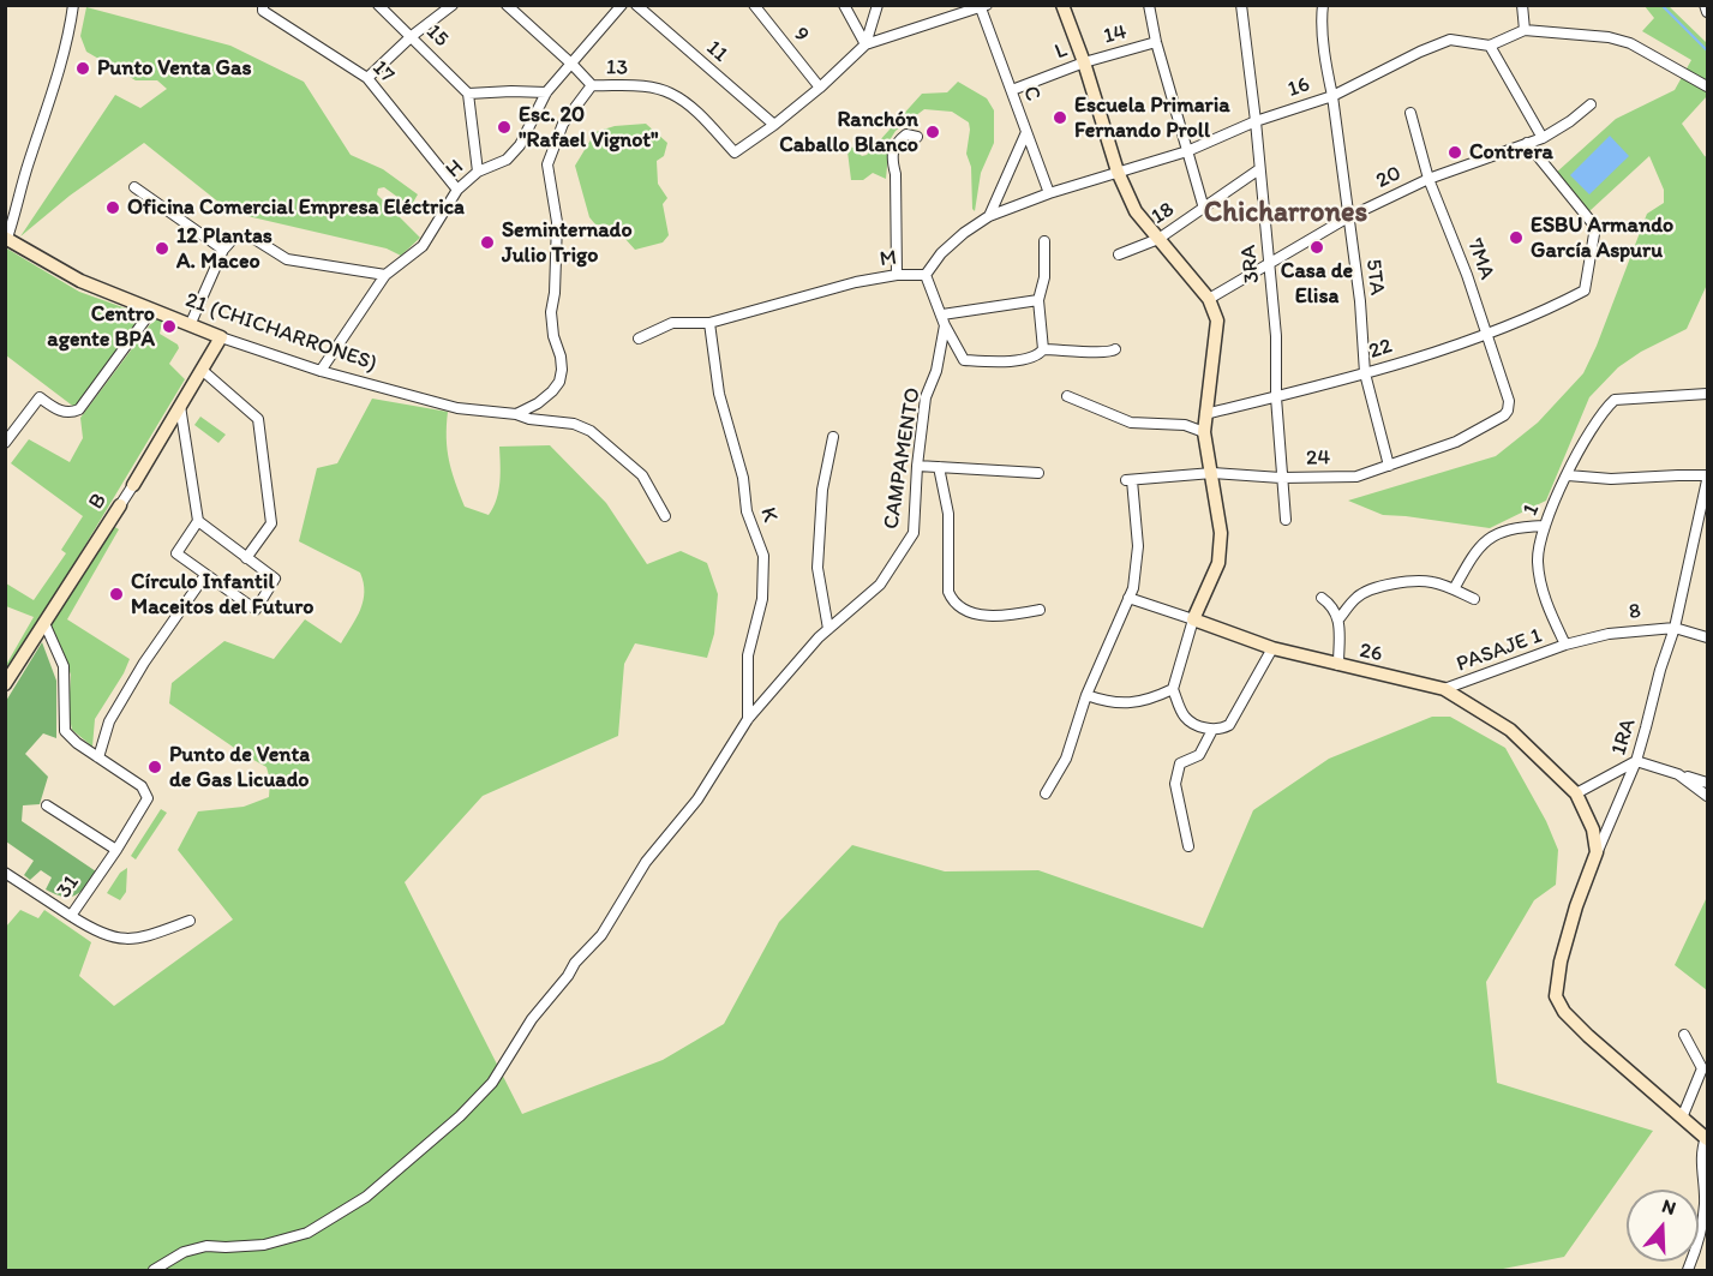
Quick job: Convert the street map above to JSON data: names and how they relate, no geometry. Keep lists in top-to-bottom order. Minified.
{"streets":{"street":["9","14","15","11","L","13","17","16","C","H","20","18","M","7MA","3RA","5TA","21 (CHICHARRONES)","22","CAMPAMENTO","24","B","1","K","8","PASAJE 1","26","1RA","31"]},"crossings":[["14","L"],["11","13"],["L","C"],["13","H"],["17","H"],["16","M"],["16","3RA"],["16","5TA"],["C","M"],["H","21 (CHICHARRONES)"],["20","7MA"],["20","3RA"],["20","5TA"],["20","22"],["18","3RA"],["M","K"],["7MA","22"],["7MA","24"],["3RA","22"],["3RA","24"],["5TA","22"],["5TA","24"],["21 (CHICHARRONES)","B"],["CAMPAMENTO","K"],["24","26"],["1","8"],["1","PASAJE 1"],["8","PASAJE 1"],["8","1RA"],["PASAJE 1","26"]],"districts":["Chicharrones"],"places":["Punto Venta Gas","Escuela Primaria Fernando Proll","Esc. 20 \"Rafael Vignot\"","Ranchón Caballo Blanco","Contrera","Oficina Comercial Empresa Eléctrica","ESBU Armando García Aspuru","Seminternado Julio Trigo","Casa de Elisa","12 Plantas A. Maceo","Centro agente BPA","Círculo Infantil Maceitos del Futuro","Punto de Venta de Gas Licuado"],"north":"top"}
